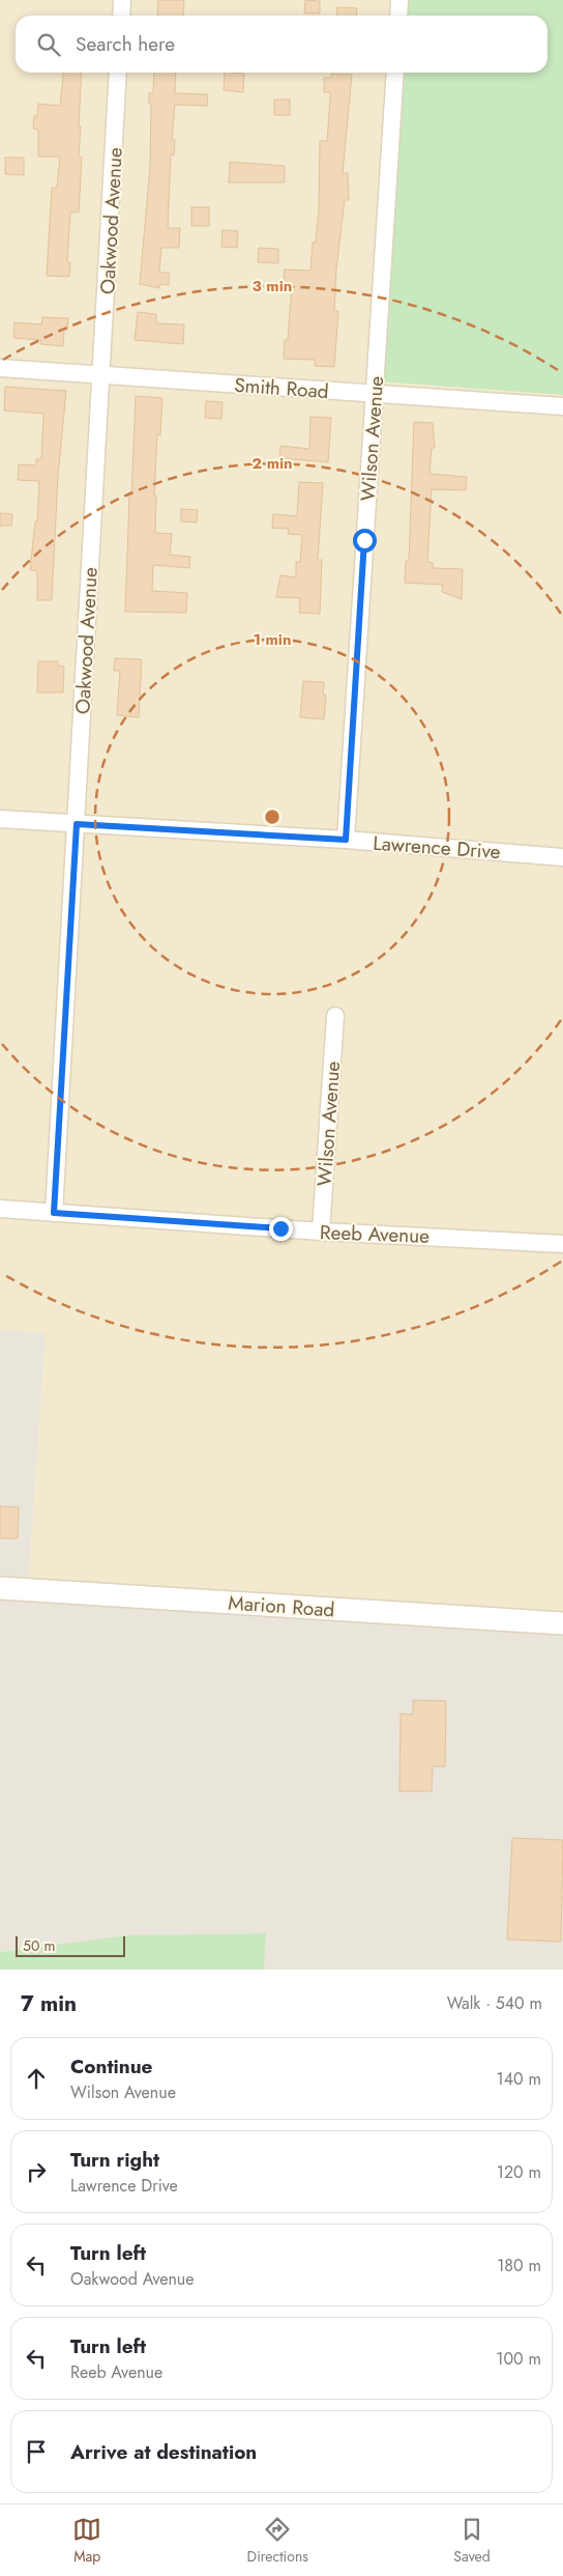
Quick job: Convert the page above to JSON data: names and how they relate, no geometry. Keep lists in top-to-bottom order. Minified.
{"streets":{"street":["Oakwood Avenue","Smith Road","Wilson Avenue","Lawrence Drive","Reeb Avenue","Marion Road"]},"crossings":[["Oakwood Avenue","Smith Road"],["Oakwood Avenue","Lawrence Drive"],["Oakwood Avenue","Reeb Avenue"],["Smith Road","Wilson Avenue"],["Wilson Avenue","Lawrence Drive"],["Wilson Avenue","Reeb Avenue"]],"scale_bar":"50 m","page":{"search":"Search here","scale":"50 m","heading":["7 min","Walk · 540 m"],"list":[["Continue","Wilson Avenue","140 m"],["Turn right","Lawrence Drive","120 m"],["Turn left","Oakwood Avenue","180 m"],["Turn left","Reeb Avenue","100 m"],"Arrive at destination"],"nav":["Map","Directions","Saved"]},"rings":["3 min","2 min","1 min"]}
